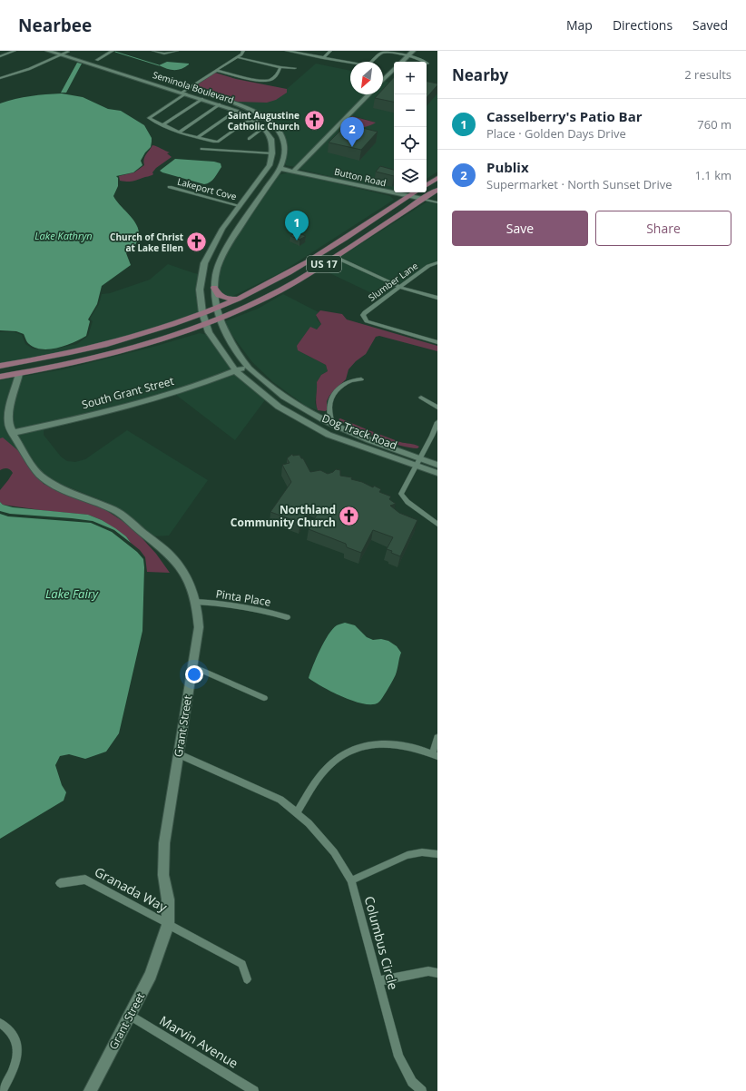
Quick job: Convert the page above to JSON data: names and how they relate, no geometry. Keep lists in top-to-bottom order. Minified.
{"streets":{"main road":["Seminola Boulevard","Button Road","US 17","South Grant Street","Dog Track Road","Grant Street"],"street":["Lakeport Cove","Slumber Lane","Pinta Place","Granada Way","Columbus Circle","Marvin Avenue"]},"crossings":[["Seminola Boulevard","Button Road"],["Seminola Boulevard","Lakeport Cove"],["Seminola Boulevard","US 17"],["Seminola Boulevard","Dog Track Road"],["Button Road","US 17"],["US 17","Dog Track Road"],["US 17","Grant Street"],["South Grant Street","Dog Track Road"],["South Grant Street","Grant Street"],["Pinta Place","Grant Street"],["Grant Street","Granada Way"],["Grant Street","Columbus Circle"],["Grant Street","Marvin Avenue"]],"water":["Lake Kathryn","Lake Fairy"],"places":{"church":["Saint Augustine Catholic Church","Church of Christ at Lake Ellen","Northland Community Church"]},"north":"bottom left","page":{"header":"Nearbee","nav":["Map","Directions","Saved"],"heading":["Nearby","2 results"],"map_buttons":["+","−"],"list":[{"mark":"1","name":"Casselberry's Patio Bar","note":"Place · Golden Days Drive","value":"760 m"},{"mark":"2","name":"Publix","note":"Supermarket · North Sunset Drive","value":"1.1 km"}],"pins":["2","1"],"buttons":["Save","Share"]}}
